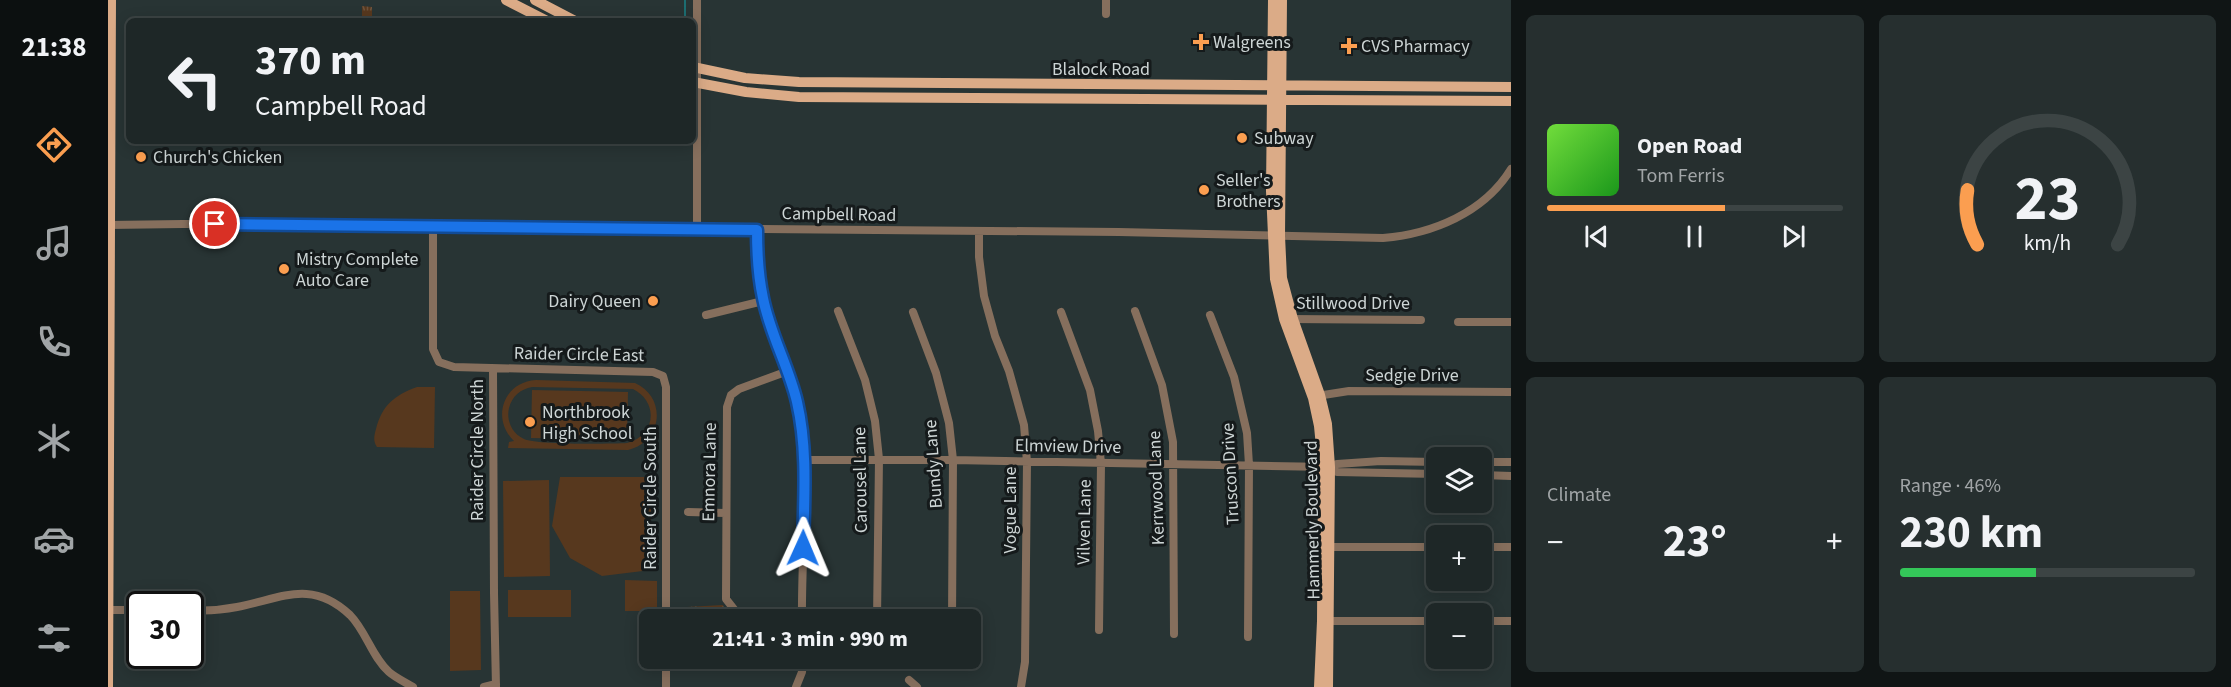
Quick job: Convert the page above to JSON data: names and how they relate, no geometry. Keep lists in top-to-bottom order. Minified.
{"streets":{"main road":["Blalock Road","Hammerly Boulevard"],"street":["Campbell Road","Stillwood Drive","Raider Circle East","Sedgie Drive","Elmview Drive","Raider Circle North","Bundy Lane","Emnora Lane","Truscon Drive","Carousel Lane","Kerrwood Lane","Raider Circle South","Vogue Lane","Vilven Lane"]},"crossings":[["Blalock Road","Hammerly Boulevard"],["Campbell Road","Raider Circle North"],["Campbell Road","Vogue Lane"],["Campbell Road","Hammerly Boulevard"],["Stillwood Drive","Hammerly Boulevard"],["Raider Circle East","Raider Circle North"],["Raider Circle East","Raider Circle South"],["Sedgie Drive","Hammerly Boulevard"],["Elmview Drive","Bundy Lane"],["Elmview Drive","Truscon Drive"],["Elmview Drive","Carousel Lane"],["Elmview Drive","Kerrwood Lane"],["Elmview Drive","Vogue Lane"],["Elmview Drive","Hammerly Boulevard"],["Elmview Drive","Vilven Lane"]],"places":{"health":["Walgreens","CVS Pharmacy"],"other":["Subway","Church's Chicken","Seller's Brothers","Mistry Complete Auto Care","Dairy Queen","Northbrook High School"]},"page":{"tabs":"21:38","turn":["370 m","Campbell Road"],"song":["Open Road","Tom Ferris"],"tile":["Climate",["Range · 46%","230 km"]],"map_buttons":["+","−"],"heat":["−","23°","+"],"limit":"30","trip":"21:41 · 3 min · 990 m","gauge":["23","km/h"]}}
